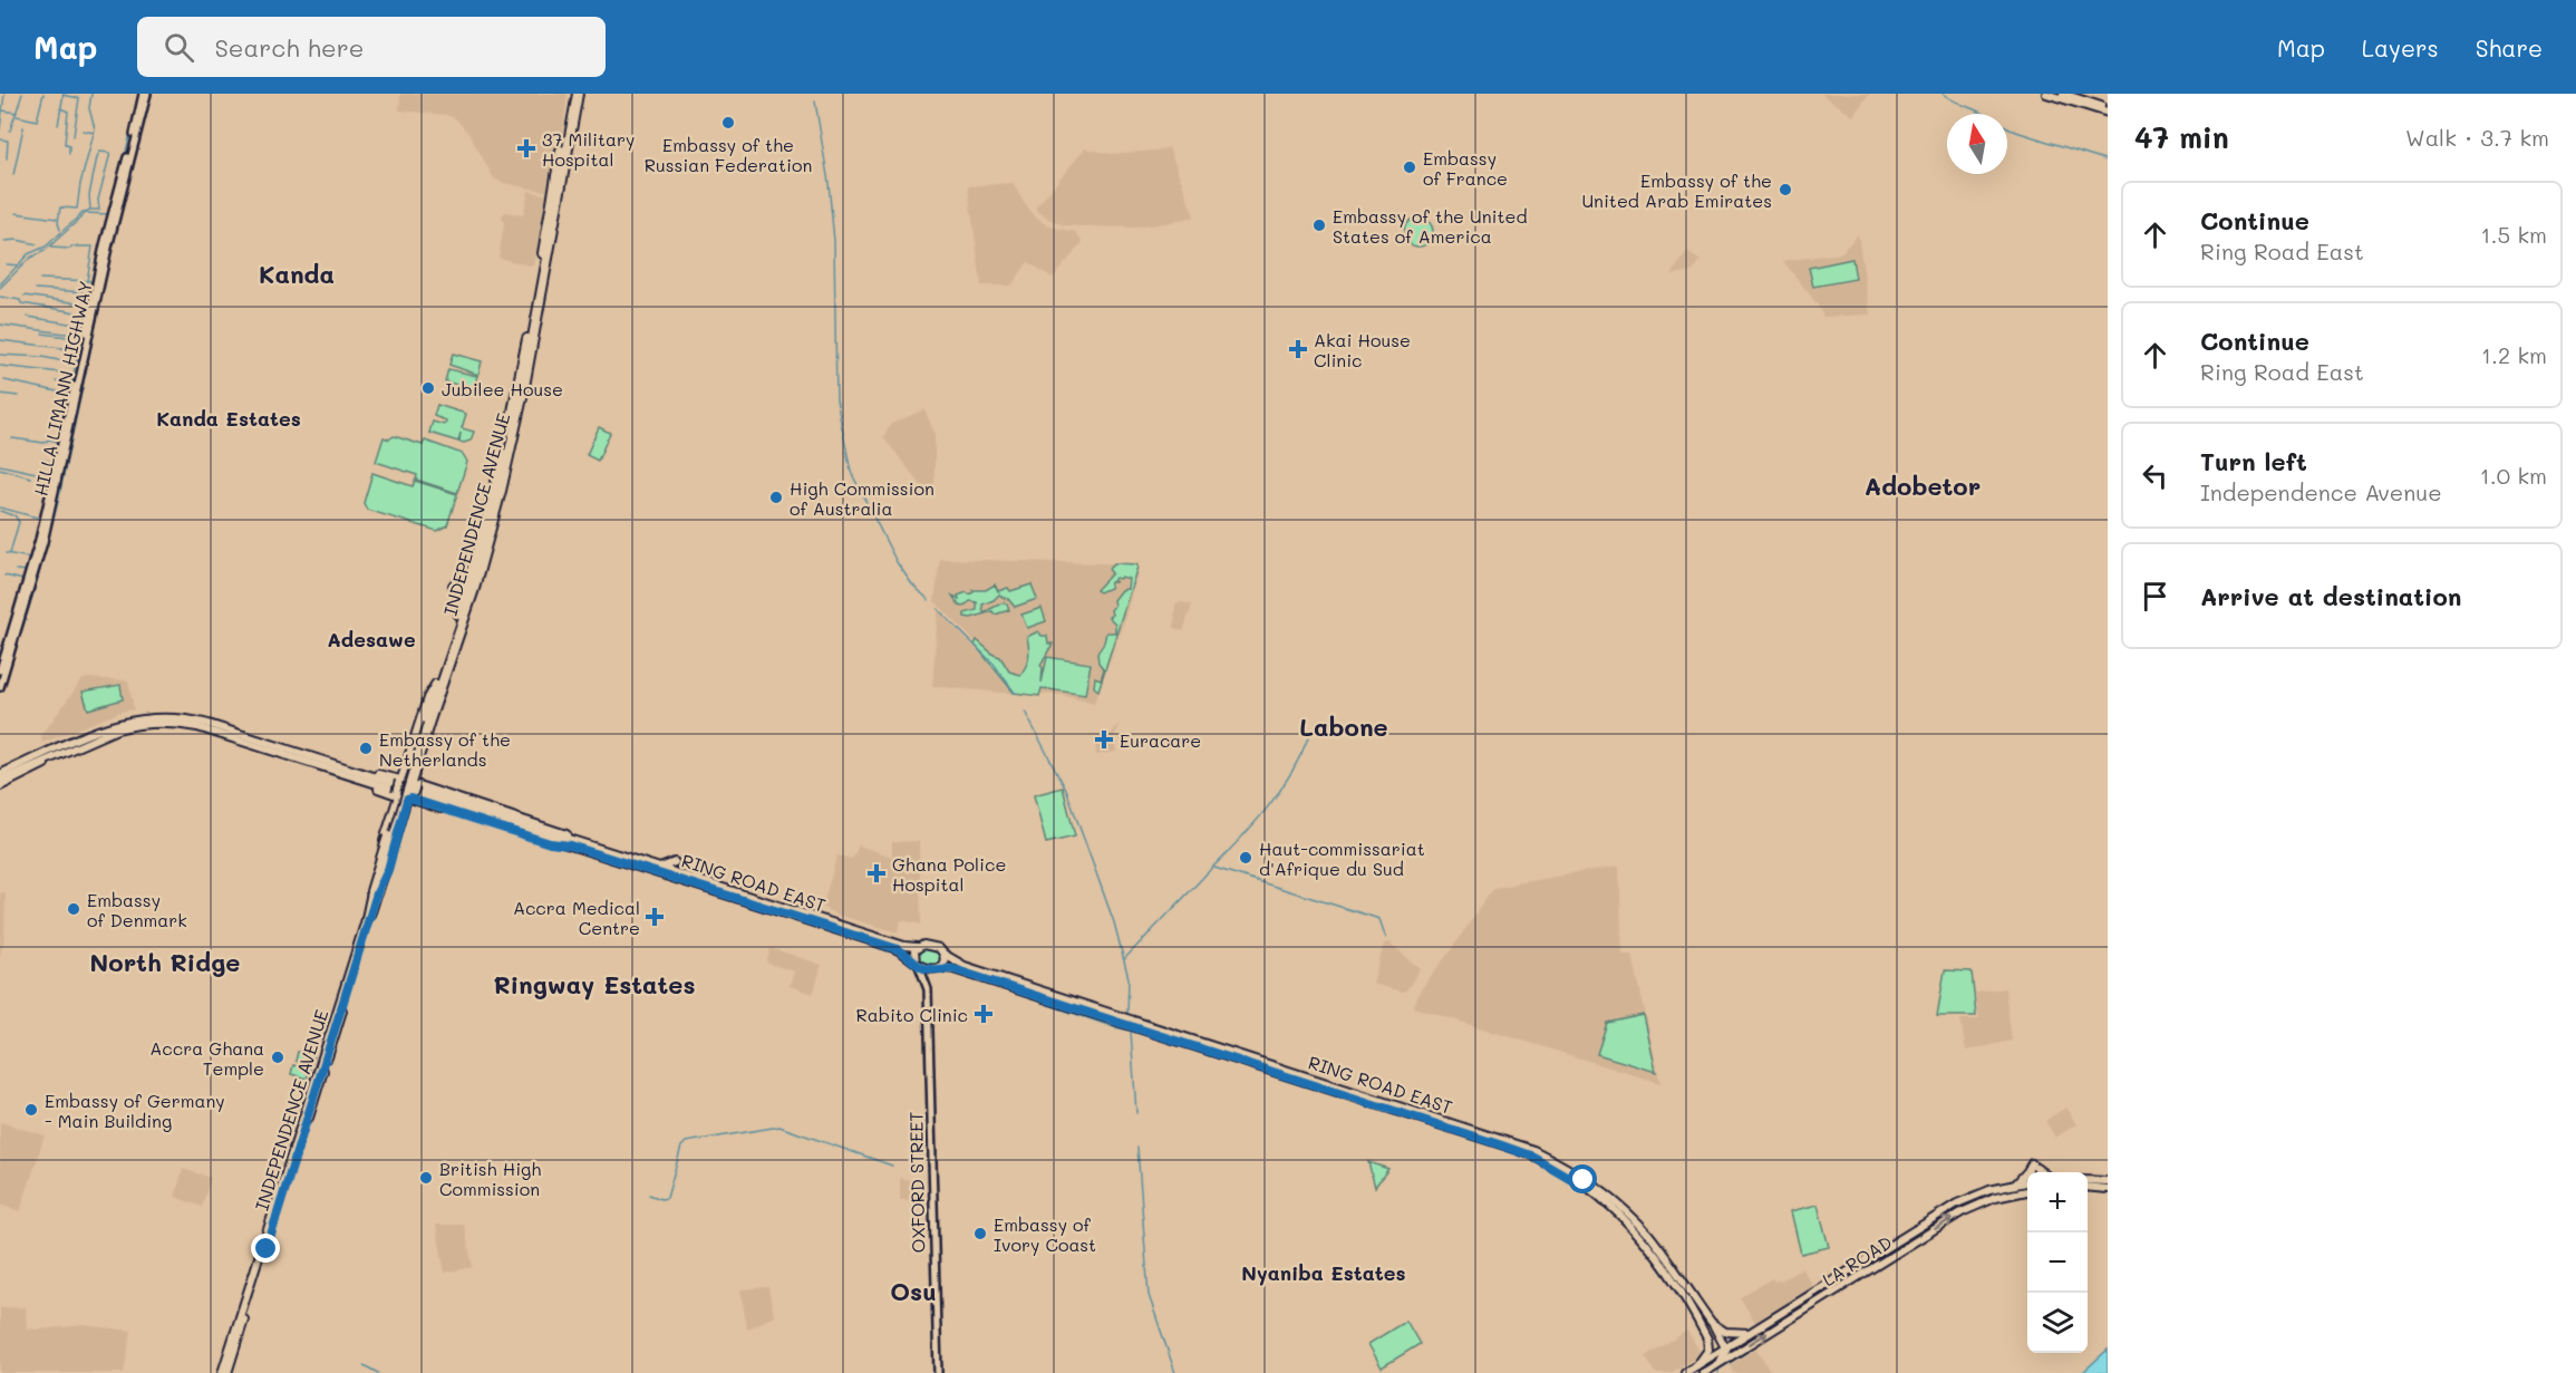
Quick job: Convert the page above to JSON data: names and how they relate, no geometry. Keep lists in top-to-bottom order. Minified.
{"streets":{"highway":["INDEPENDENCE AVENUE"],"main road":["HILLA LIMANN HIGHWAY","RING ROAD EAST","OXFORD STREET","LA ROAD"]},"crossings":[["INDEPENDENCE AVENUE","RING ROAD EAST"],["RING ROAD EAST","OXFORD STREET"],["RING ROAD EAST","LA ROAD"]],"districts":["Kanda","Kanda Estates","Adobetor","Adesawe","Labone","North Ridge","Ringway Estates","Nyaniba Estates","Osu"],"places":{"other":["Embassy of the Russian Federation","Embassy of France","Embassy of the United Arab Emirates","Embassy of the United States of America","Jubilee House","High Commission of Australia","Embassy of the Netherlands","Haut-commissariat d'Afrique du Sud","Embassy of Denmark","Accra Ghana Temple","Embassy of Germany - Main Building","British High Commission","Embassy of Ivory Coast"],"health":["37 Military Hospital","Akai House Clinic","Euracare","Ghana Police Hospital","Accra Medical Centre","Rabito Clinic"]},"north":"top","page":{"header":"Map","search":"Search here","nav":["Map","Layers","Share"],"heading":["47 min","Walk · 3.7 km"],"list":[["Continue","Ring Road East","1.5 km"],["Continue","Ring Road East","1.2 km"],["Turn left","Independence Avenue","1.0 km"],"Arrive at destination"],"map_buttons":["+","−"]}}
